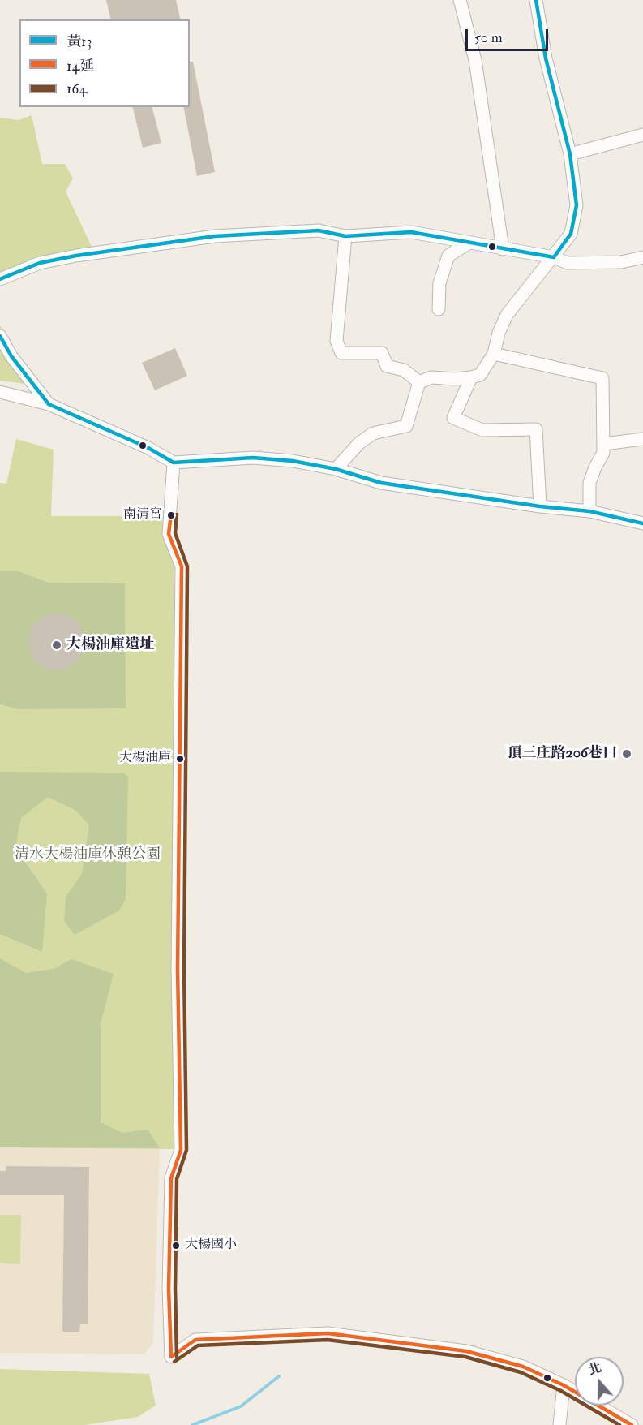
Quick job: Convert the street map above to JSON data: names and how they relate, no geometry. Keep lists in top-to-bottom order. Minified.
{"parks":["清水大楊油庫休憩公園"],"places":["南清宮","大楊油庫遺址","頂三庄路206巷口","大楊油庫","大楊國小"],"lines":["transit line 黃13","transit line 14延","transit line 164"],"legend":["黃13","14延","164"],"scale_bar":"50 m","north":"top"}
